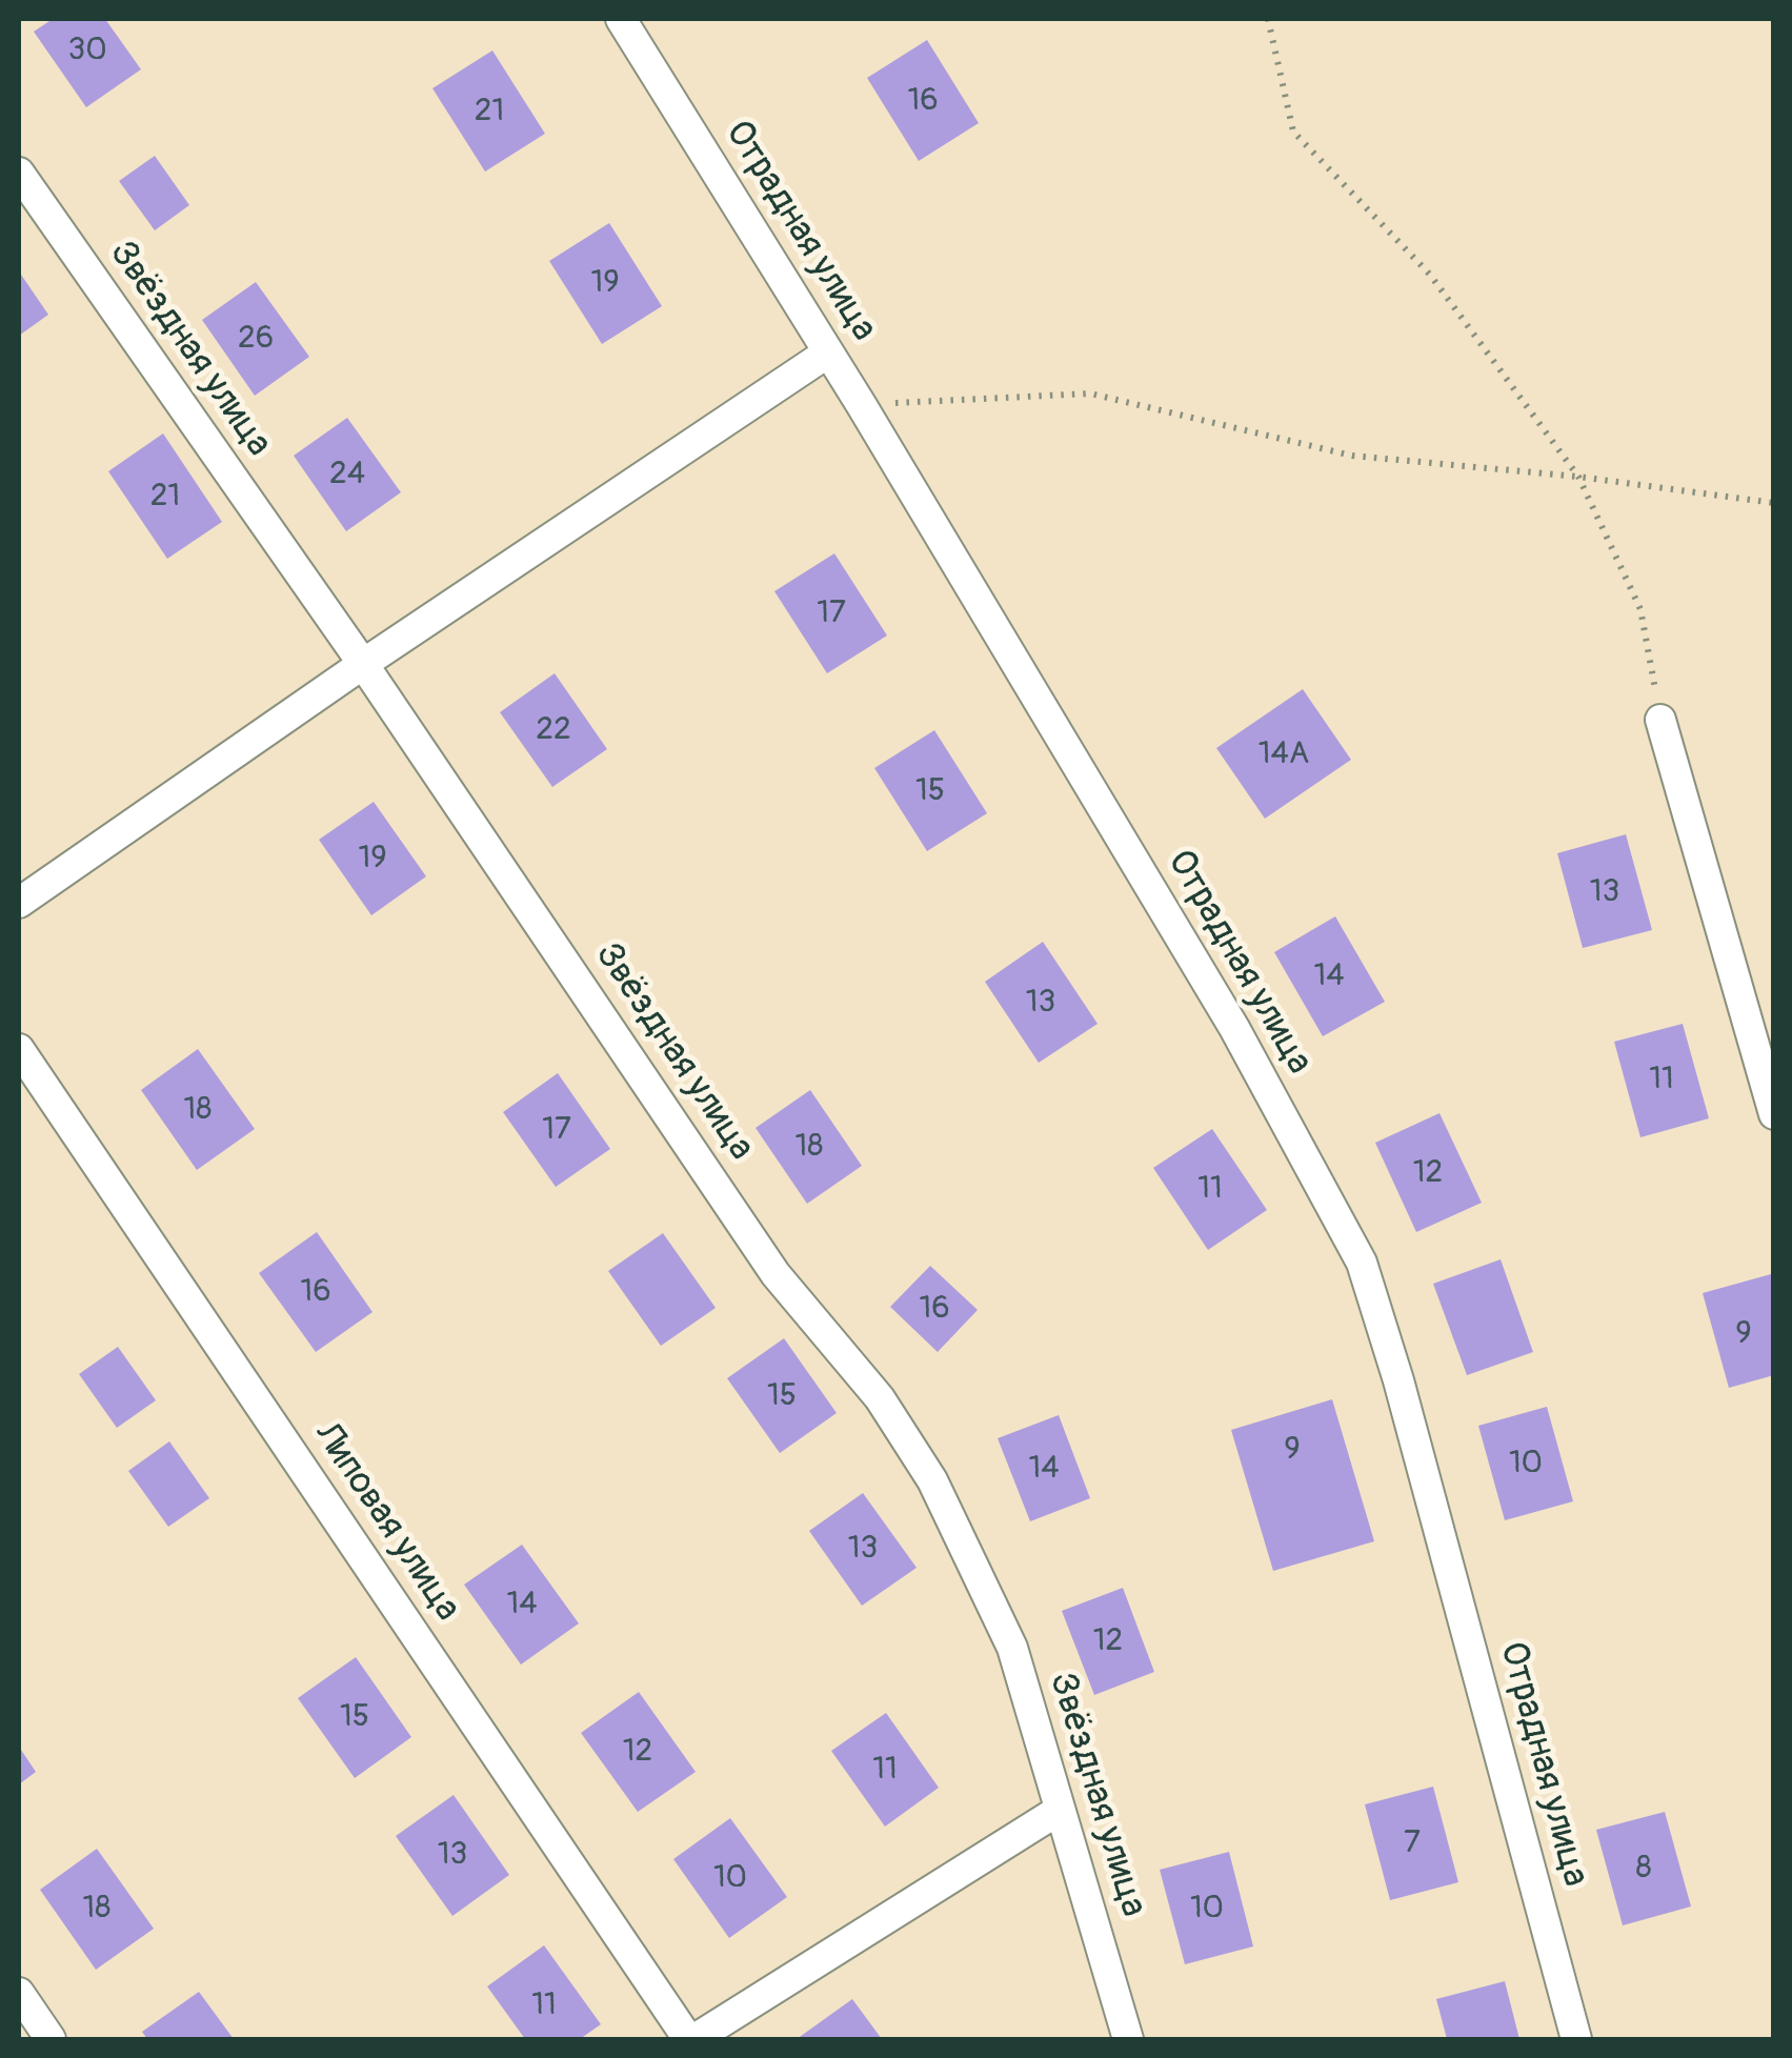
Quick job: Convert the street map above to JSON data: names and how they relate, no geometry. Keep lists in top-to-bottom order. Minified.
{"streets":{"street":["Отрадная улица","Звёздная улица","Липовая улица"]},"house_numbers":["30","16","21","19","26","24","21","17","22","14А","15","19","13","14","13","11","18","17","18","12","11","16","16","9","15","9","10","14","13","14","12","15","12","11","7","13","8","10","18","10","11"]}
